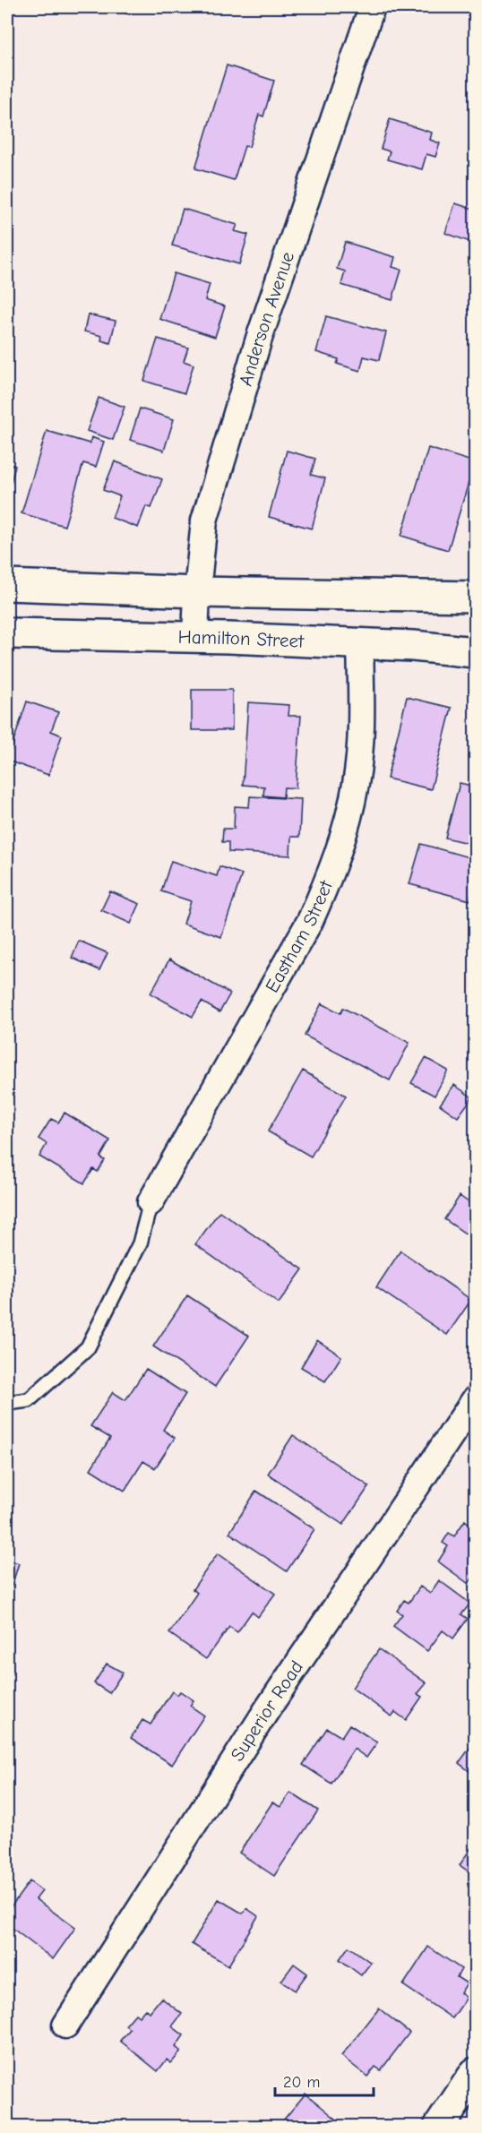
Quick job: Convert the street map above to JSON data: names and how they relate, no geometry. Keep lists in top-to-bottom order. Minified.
{"streets":{"main road":["Hamilton Street"],"street":["Anderson Avenue","Eastham Street","Superior Road"]},"crossings":[["Anderson Avenue","Hamilton Street"],["Hamilton Street","Eastham Street"]],"scale_bar":"20 m"}
